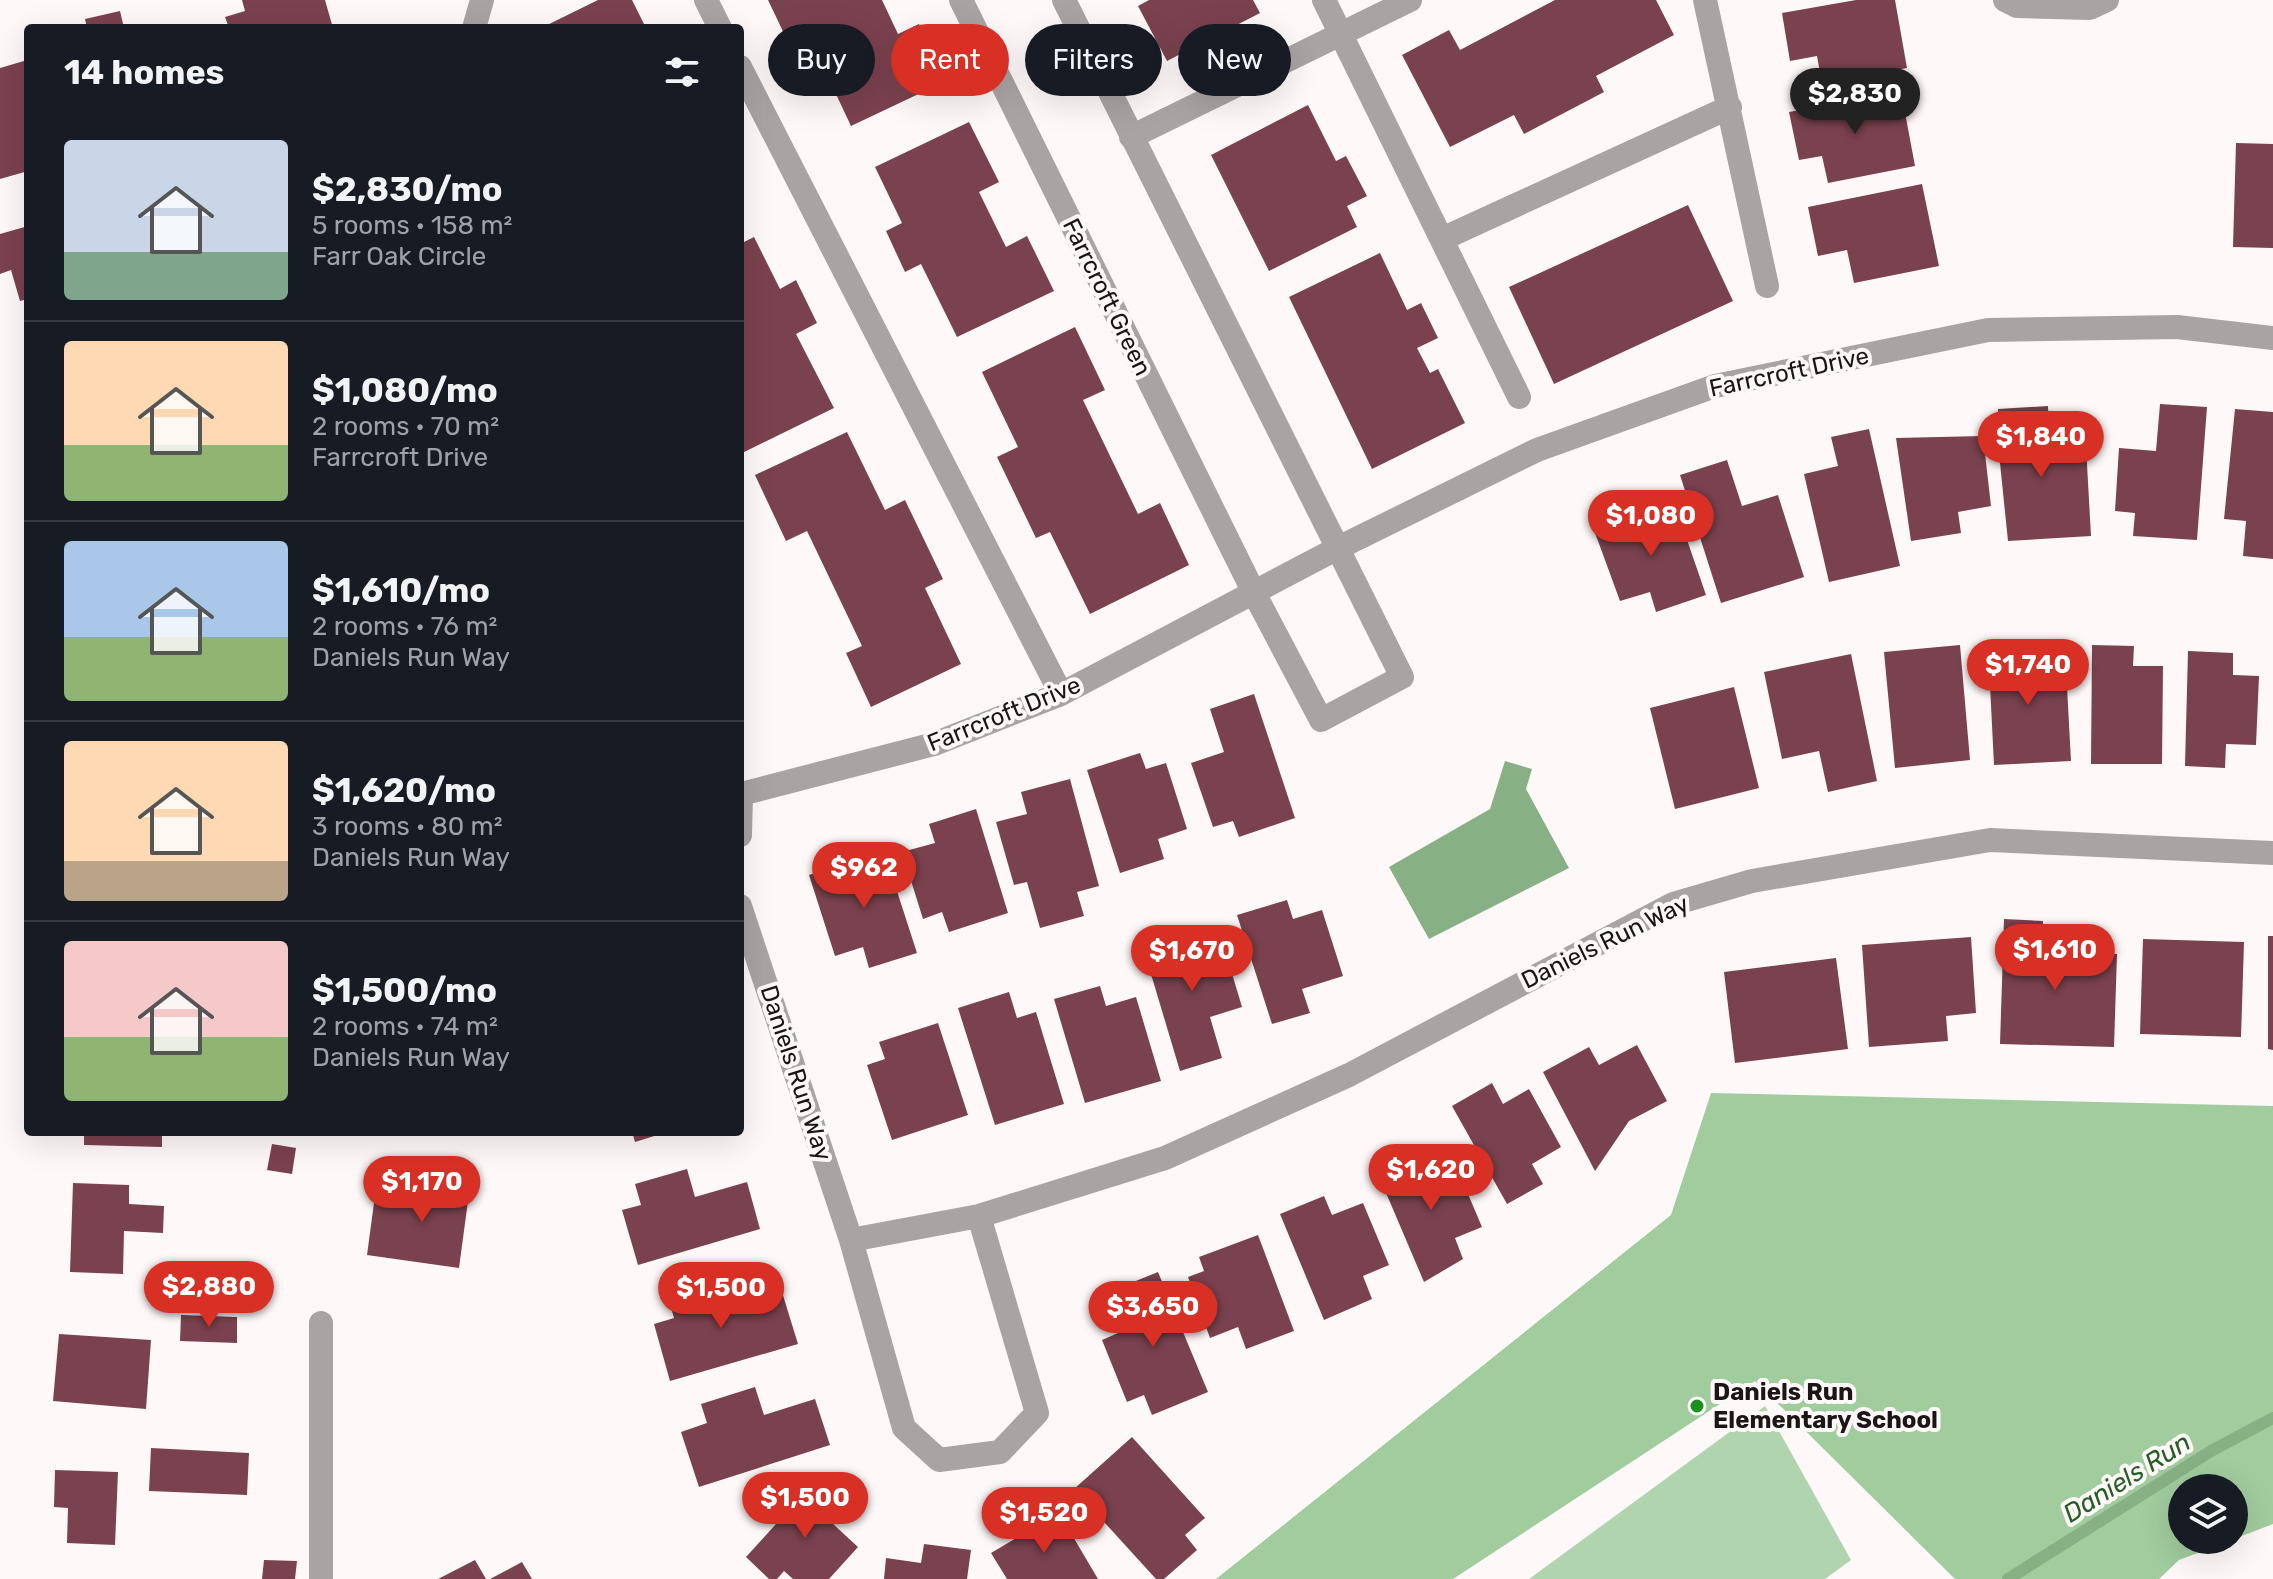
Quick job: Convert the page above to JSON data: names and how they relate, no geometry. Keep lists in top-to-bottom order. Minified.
{"streets":{"street":["Farrcroft Green","Farrcroft Drive","Daniels Run Way"]},"crossings":[["Farrcroft Green","Farrcroft Drive"]],"water":["Daniels Run"],"places":["Daniels Run Elementary School"],"page":{"chip":["Buy","Rent","Filters","New"],"heading":"14 homes","price":["$2,830","$1,840","$1,080","$1,740","$962","$1,610","$1,670","$1,620","$1,170","$2,880","$1,500","$3,650","$1,500","$1,520"],"list":[{"name":"$2,830/mo","note":"5 rooms · 158 m² · Farr Oak Circle"},{"name":"$1,080/mo","note":"2 rooms · 70 m² · Farrcroft Drive"},{"name":"$1,610/mo","note":"2 rooms · 76 m² · Daniels Run Way"},{"name":"$1,620/mo","note":"3 rooms · 80 m² · Daniels Run Way"},{"name":"$1,500/mo","note":"2 rooms · 74 m² · Daniels Run Way"}]}}
